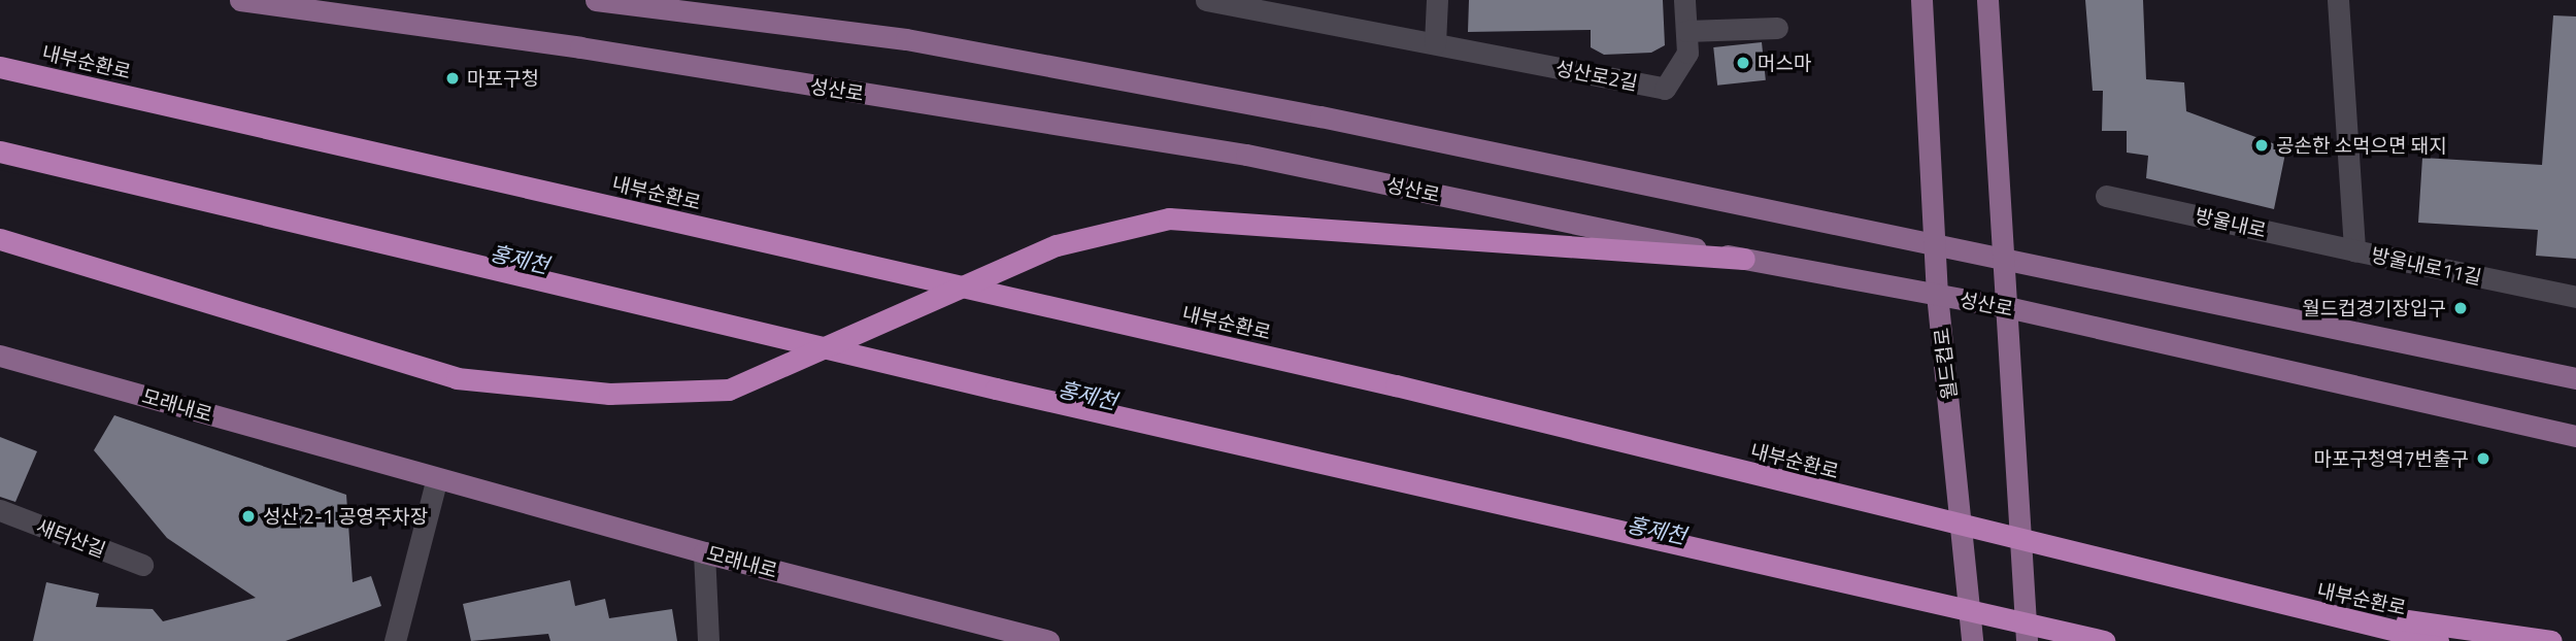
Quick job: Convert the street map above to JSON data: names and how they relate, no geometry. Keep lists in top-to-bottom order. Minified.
{"streets":{"highway":["내부순환로"],"main road":["성산로","월드컵로","모래내로"],"street":["성산로2길","방울내로","방울내로11길","새터산길"]},"crossings":[["성산로","월드컵로"],["방울내로","방울내로11길"]],"water":["홍제천"],"places":["머스마","마포구청","공손한 소먹으면 돼지","월드컵경기장입구","마포구청역7번출구","성산 2-1 공영주차장"]}
